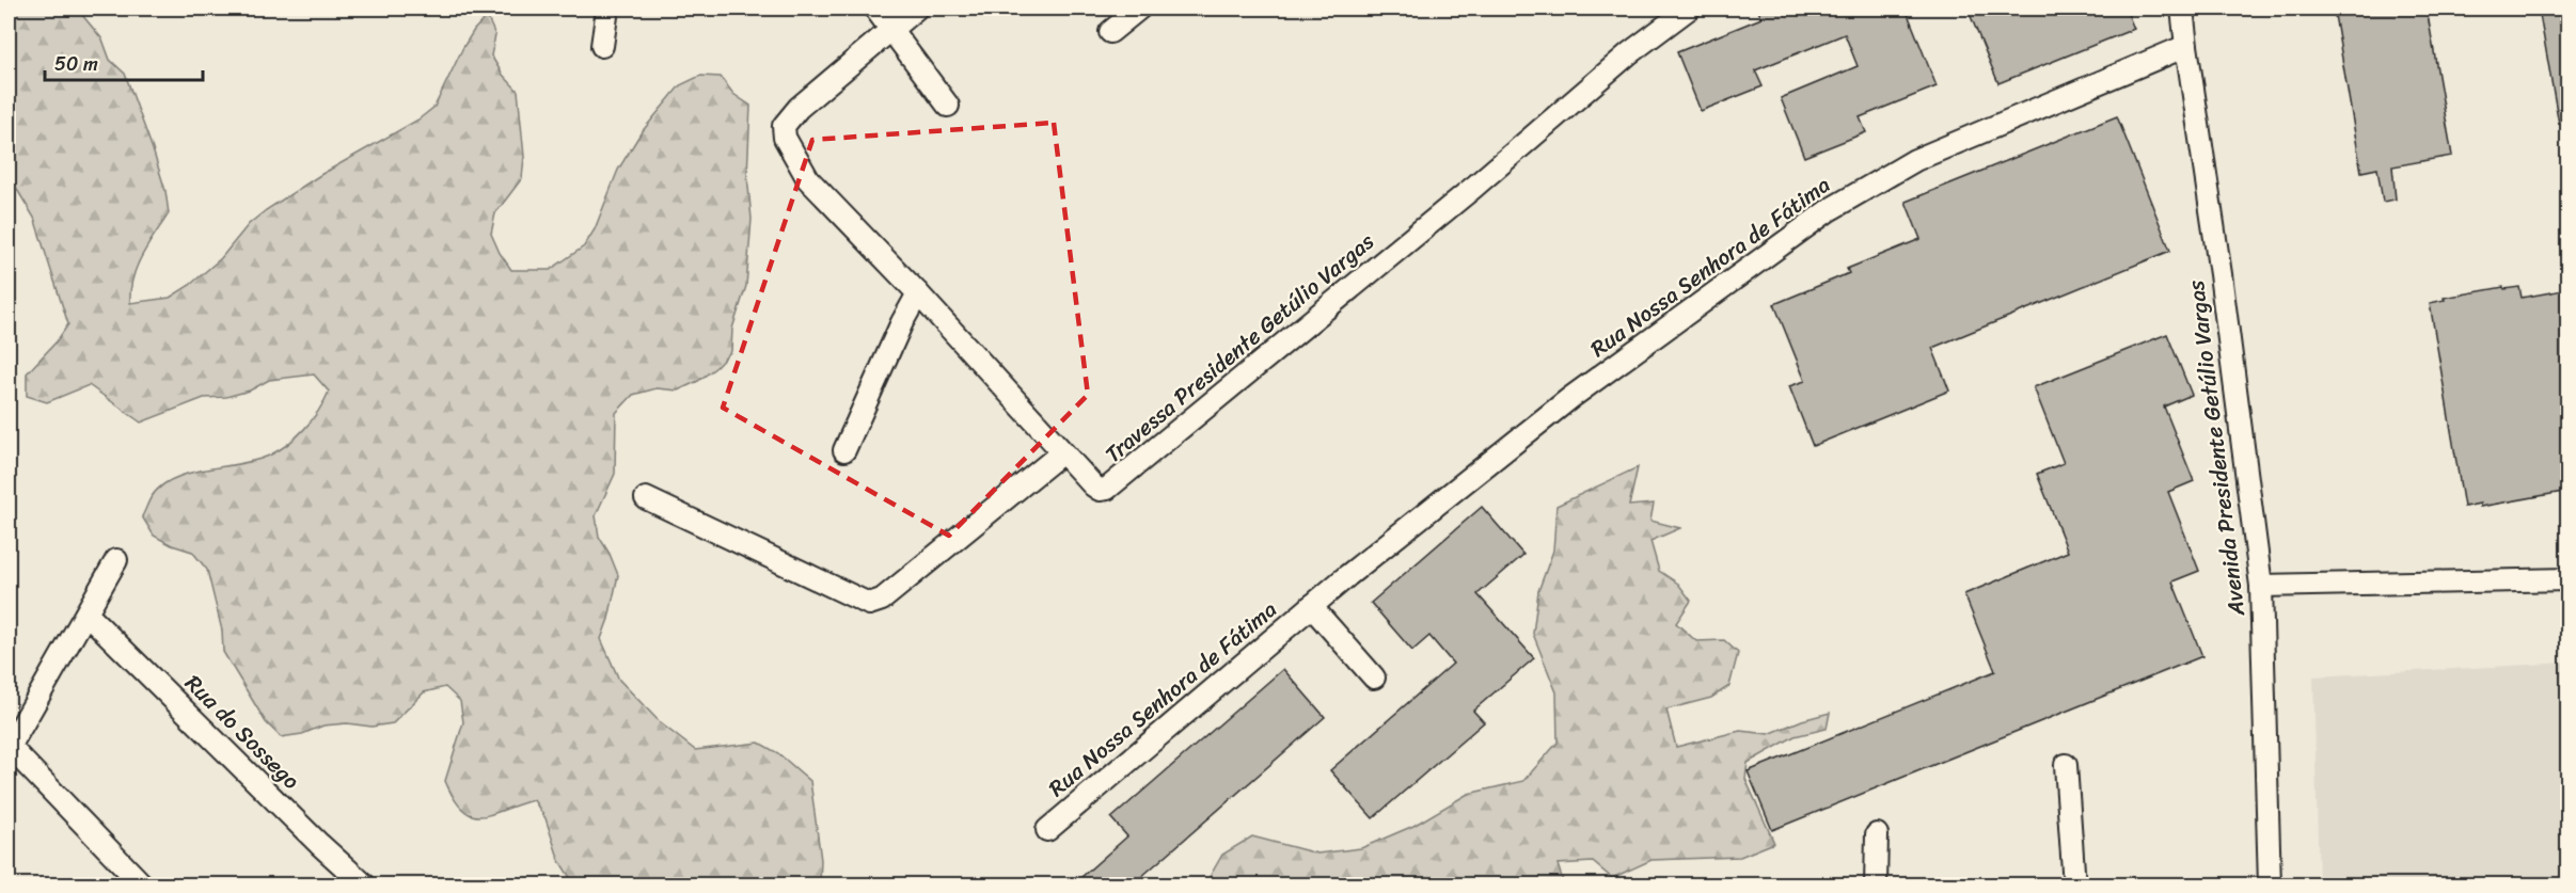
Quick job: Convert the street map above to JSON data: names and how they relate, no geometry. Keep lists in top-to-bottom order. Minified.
{"streets":{"street":["Rua Nossa Senhora de Fátima","Travessa Presidente Getúlio Vargas","Avenida Presidente Getúlio Vargas","Rua do Sossego"]},"crossings":[["Rua Nossa Senhora de Fátima","Avenida Presidente Getúlio Vargas"]],"scale_bar":"50 m"}
